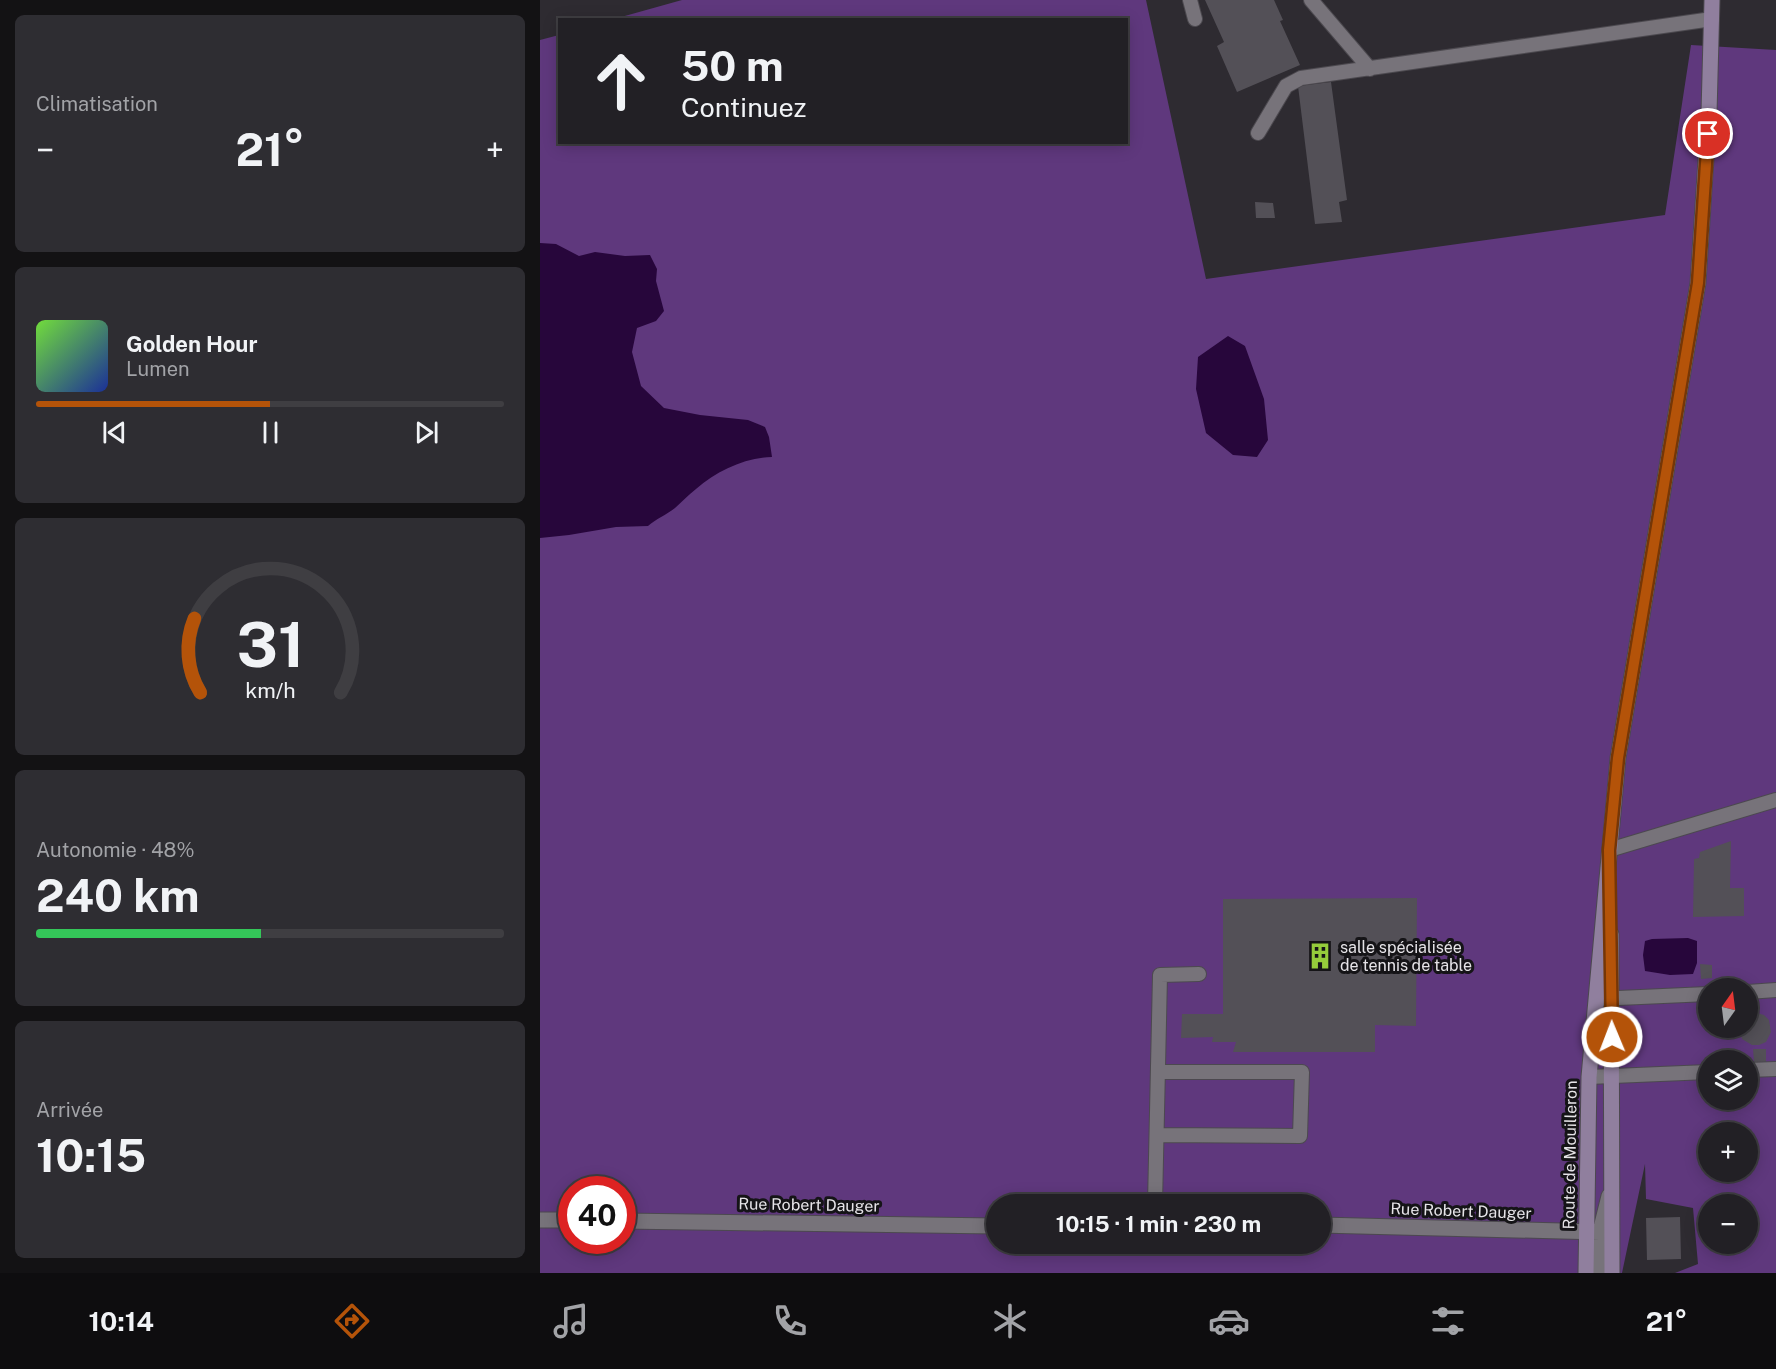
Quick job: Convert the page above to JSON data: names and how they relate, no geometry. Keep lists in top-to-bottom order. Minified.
{"streets":{"street":["Route de Mouilleron","Rue Robert Dauger"]},"crossings":[["Route de Mouilleron","Rue Robert Dauger"]],"places":{"building":["salle spécialisée de tennis de table"]},"north":"top","page":{"tile":["Climatisation",["Autonomie · 48%","240 km"],["Arrivée","10:15"]],"turn":["50 m","Continuez"],"heat":["−","21°","+"],"song":["Golden Hour","Lumen"],"map_buttons":["+","−"],"limit":"40","trip":"10:15 · 1 min · 230 m","tabs":["10:14","21°"],"gauge":["31","km/h"]}}
